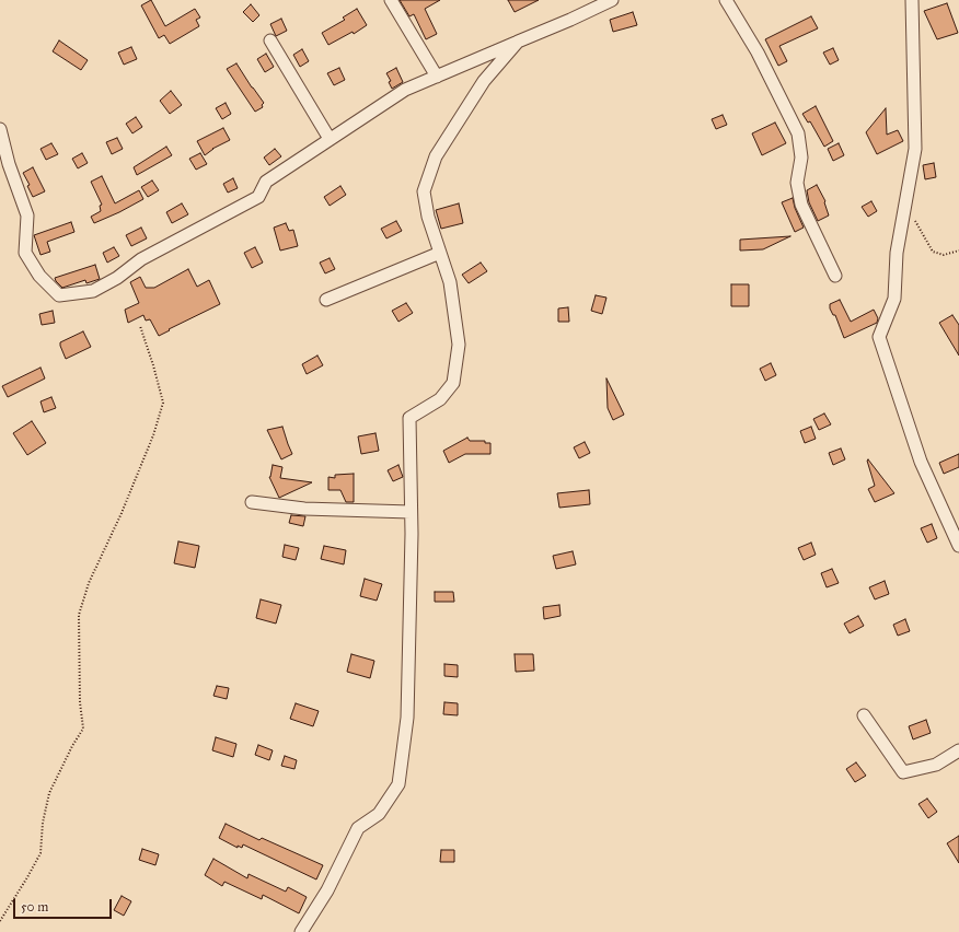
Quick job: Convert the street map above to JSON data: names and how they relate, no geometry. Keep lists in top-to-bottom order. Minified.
{"scale_bar":"50 m"}
